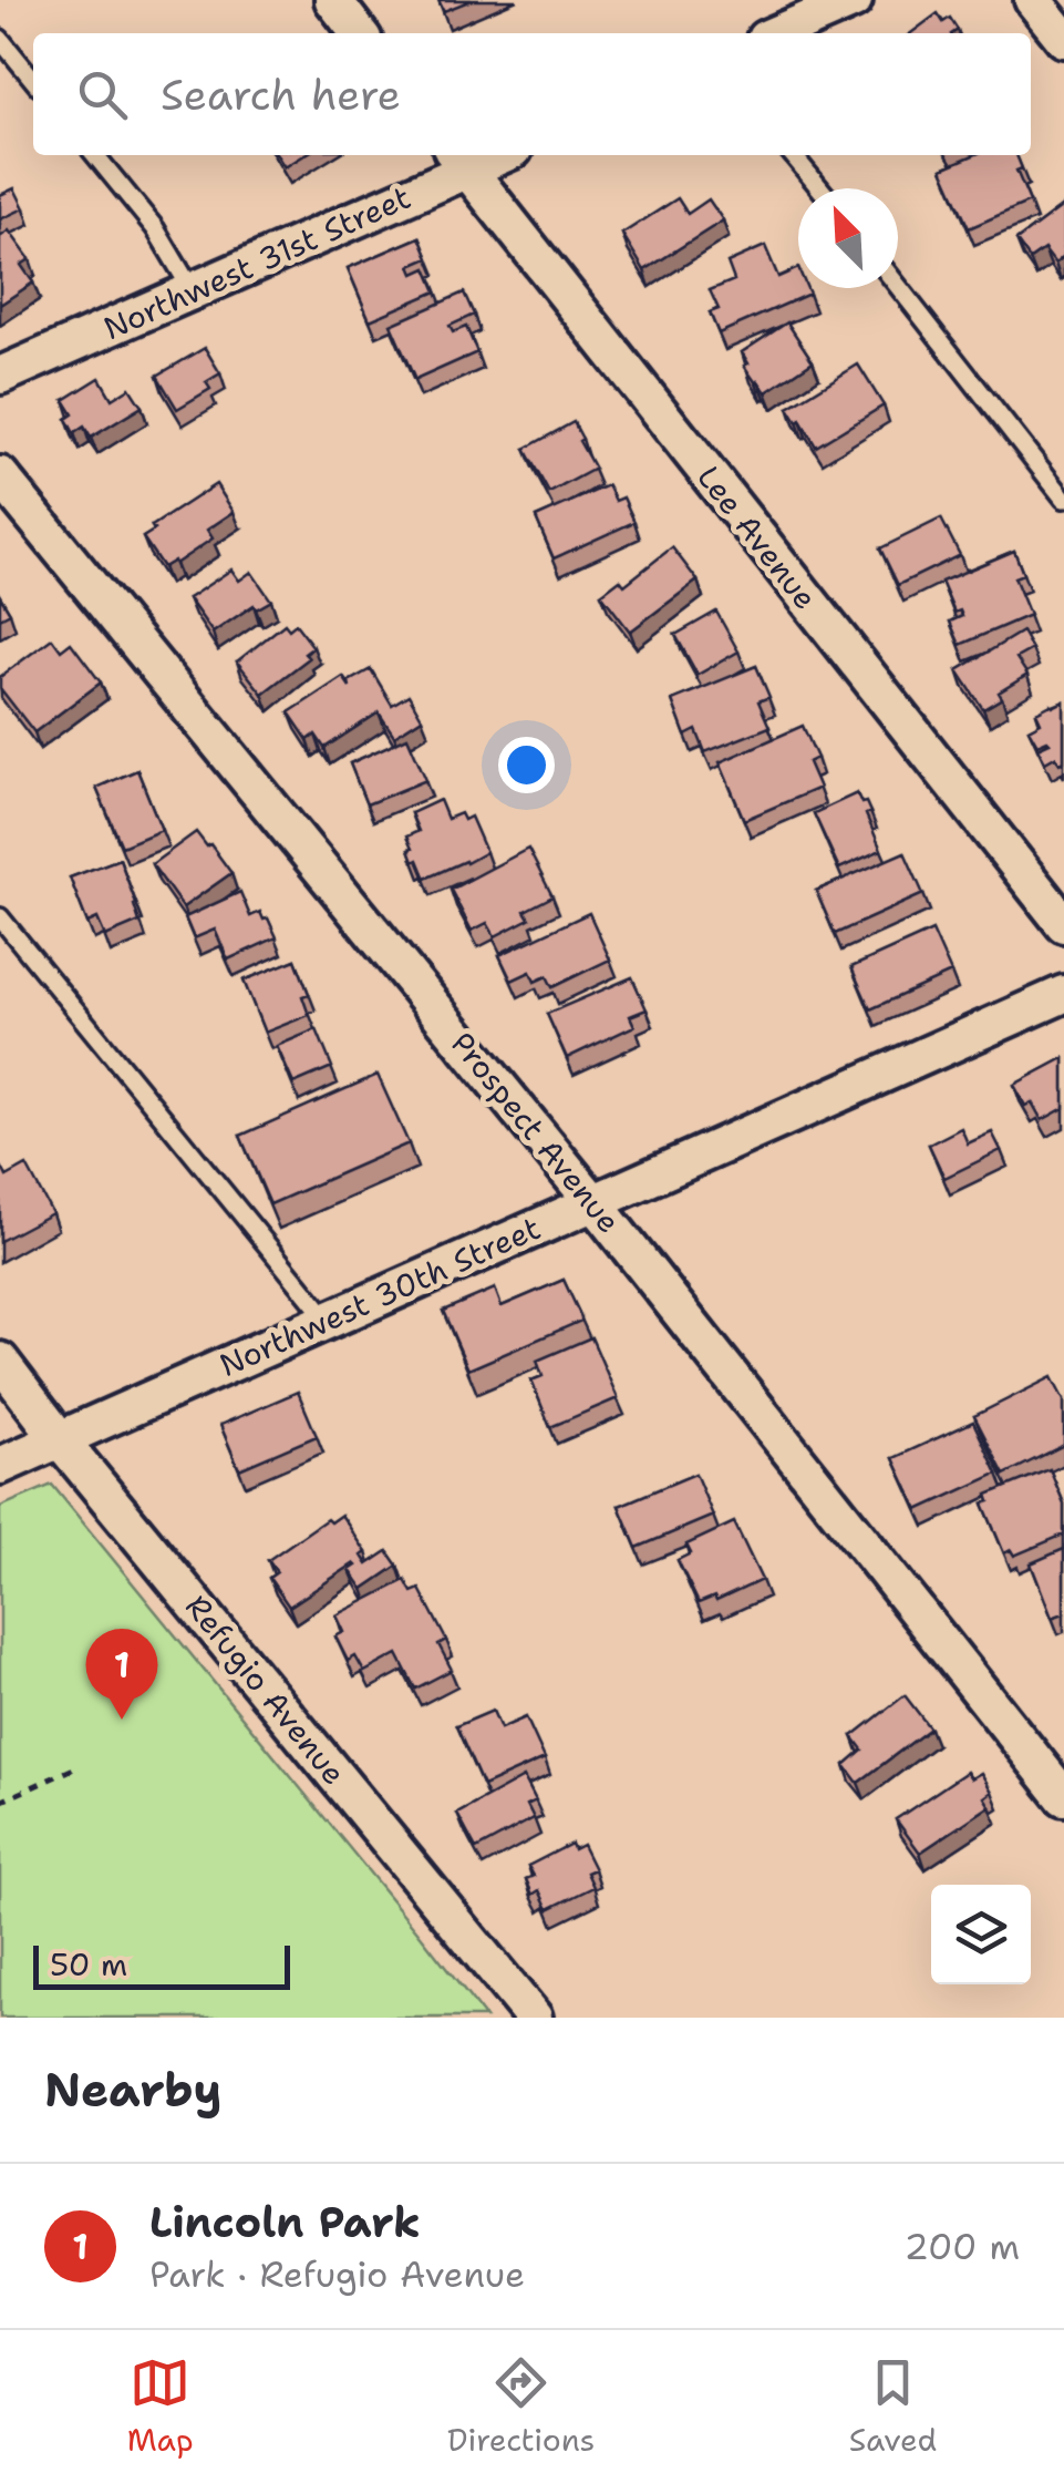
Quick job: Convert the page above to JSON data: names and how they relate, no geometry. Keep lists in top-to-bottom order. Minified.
{"streets":{"street":["Northwest 31st Street","Lee Avenue","Prospect Avenue","Northwest 30th Street","Refugio Avenue"]},"crossings":[["Northwest 31st Street","Lee Avenue"],["Prospect Avenue","Northwest 30th Street"],["Northwest 30th Street","Refugio Avenue"]],"scale_bar":"50 m","north":"top left","page":{"search":"Search here","pins":"1","scale":"50 m","heading":"Nearby","list":[{"mark":"1","name":"Lincoln Park","note":"Park · Refugio Avenue","value":"200 m"}],"nav":["Map","Directions","Saved"]}}
